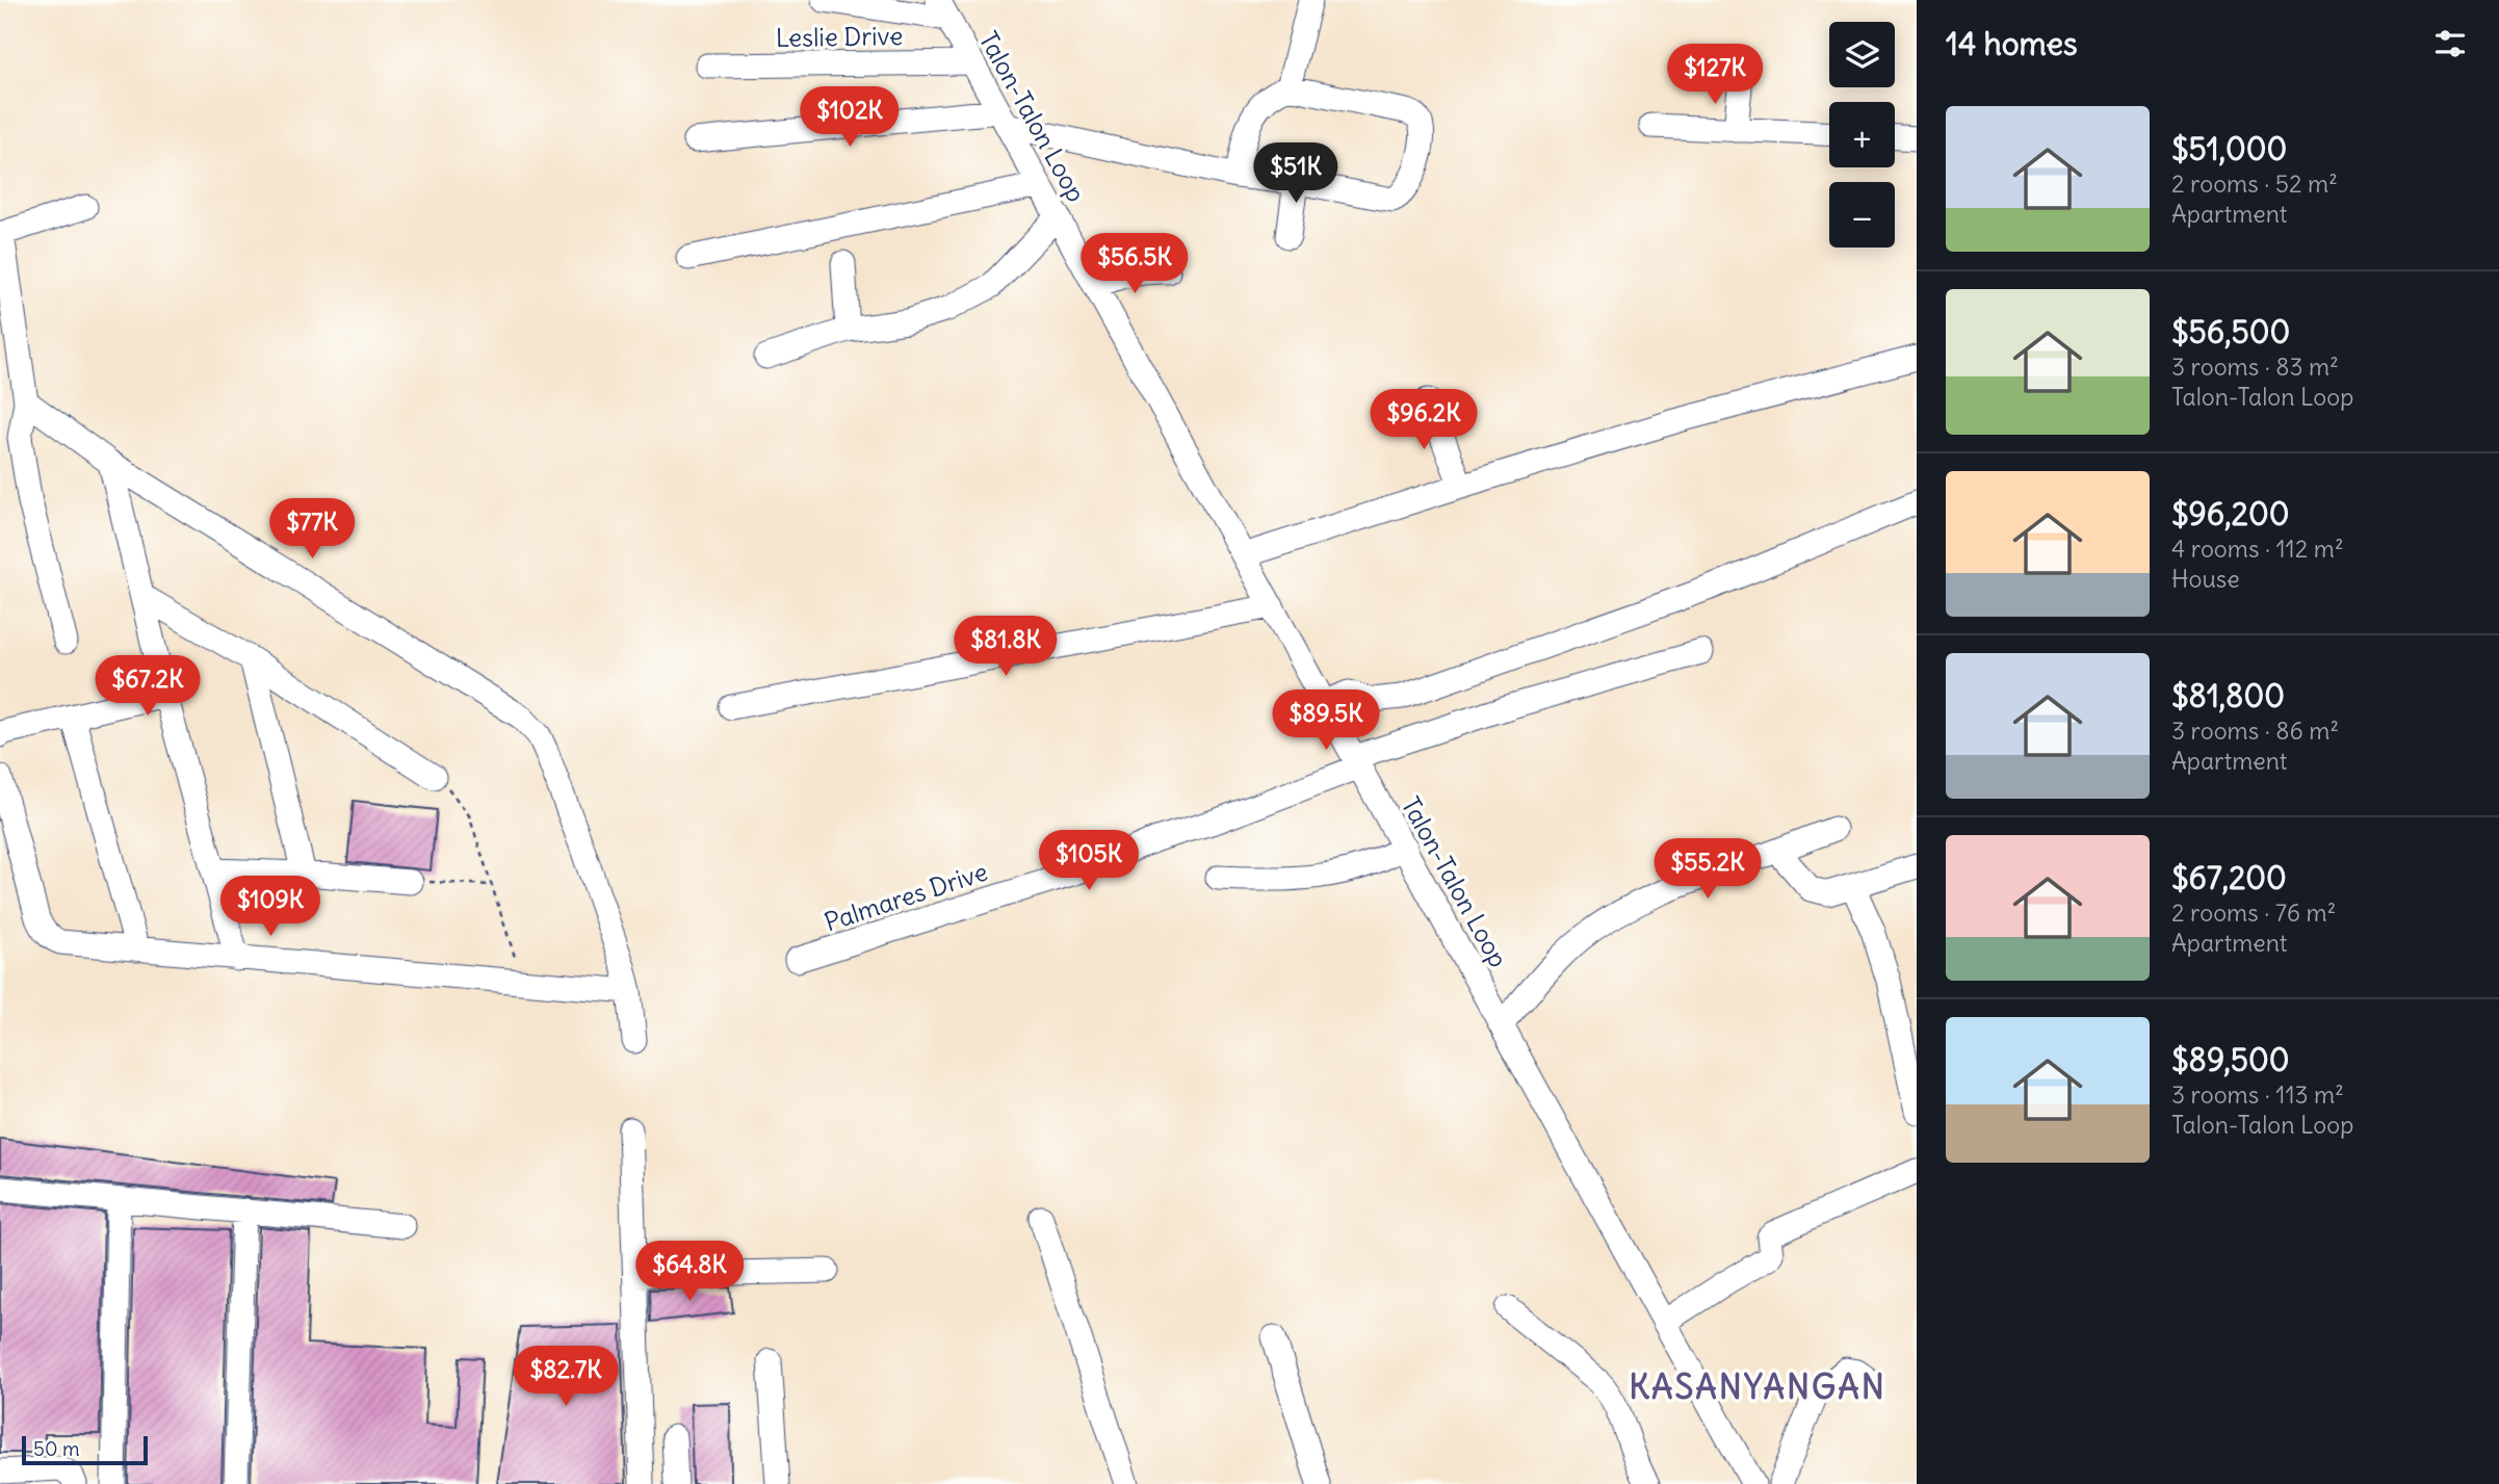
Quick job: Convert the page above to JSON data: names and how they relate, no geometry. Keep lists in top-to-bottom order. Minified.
{"streets":{"street":["Leslie Drive","Talon-Talon Loop","Palmares Drive"]},"crossings":[["Leslie Drive","Talon-Talon Loop"],["Talon-Talon Loop","Palmares Drive"]],"districts":["KASANYANGAN"],"scale_bar":"50 m","page":{"heading":"14 homes","map_buttons":["+","−"],"price":["$127K","$102K","$51K","$56.5K","$96.2K","$77K","$81.8K","$67.2K","$89.5K","$105K","$55.2K","$109K","$64.8K","$82.7K"],"list":[{"name":"$51,000","note":"2 rooms · 52 m² · Apartment"},{"name":"$56,500","note":"3 rooms · 83 m² · Talon-Talon Loop"},{"name":"$96,200","note":"4 rooms · 112 m² · House"},{"name":"$81,800","note":"3 rooms · 86 m² · Apartment"},{"name":"$67,200","note":"2 rooms · 76 m² · Apartment"},{"name":"$89,500","note":"3 rooms · 113 m² · Talon-Talon Loop"}],"scale":"50 m"}}
